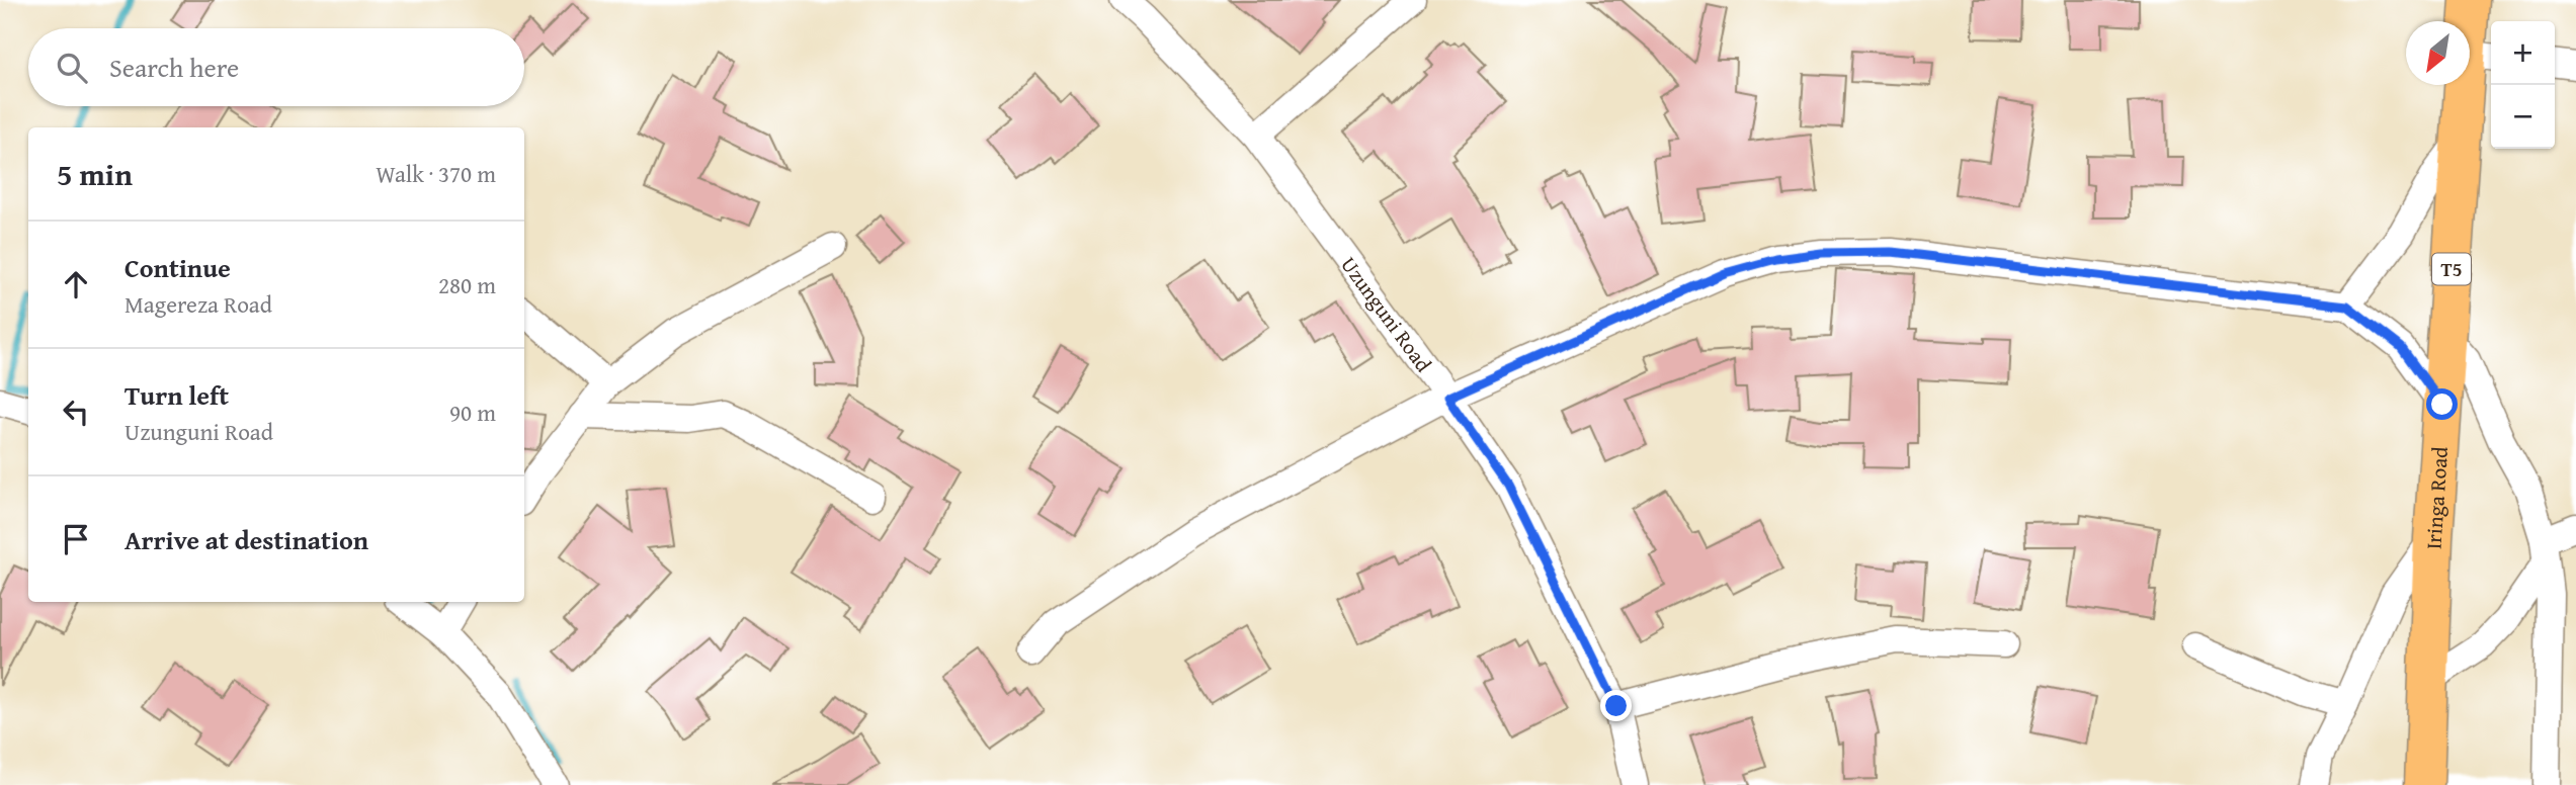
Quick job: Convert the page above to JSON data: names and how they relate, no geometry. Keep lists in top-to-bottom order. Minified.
{"streets":{"highway":["T5","Iringa Road"],"street":["Uzunguni Road"]},"north":"bottom left","page":{"map_buttons":["+","−"],"search":"Search here","heading":["5 min","Walk · 370 m"],"list":[["Continue","Magereza Road","280 m"],["Turn left","Uzunguni Road","90 m"],"Arrive at destination"]}}
